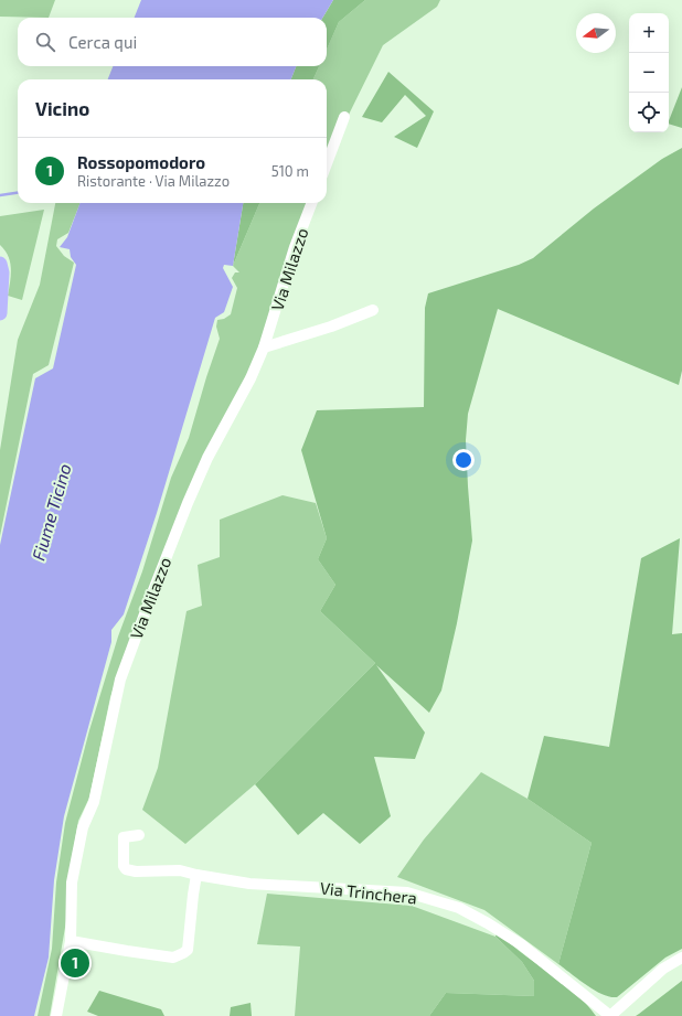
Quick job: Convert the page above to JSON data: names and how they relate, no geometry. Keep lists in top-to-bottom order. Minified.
{"streets":{"street":["Via Milazzo","Via Trinchera"]},"water":["Fiume Ticino"],"north":"left","page":{"map_buttons":["+","−"],"search":"Cerca qui","heading":"Vicino","list":[{"mark":"1","name":"Rossopomodoro","note":"Ristorante · Via Milazzo","value":"510 m"}],"pins":"1"}}
